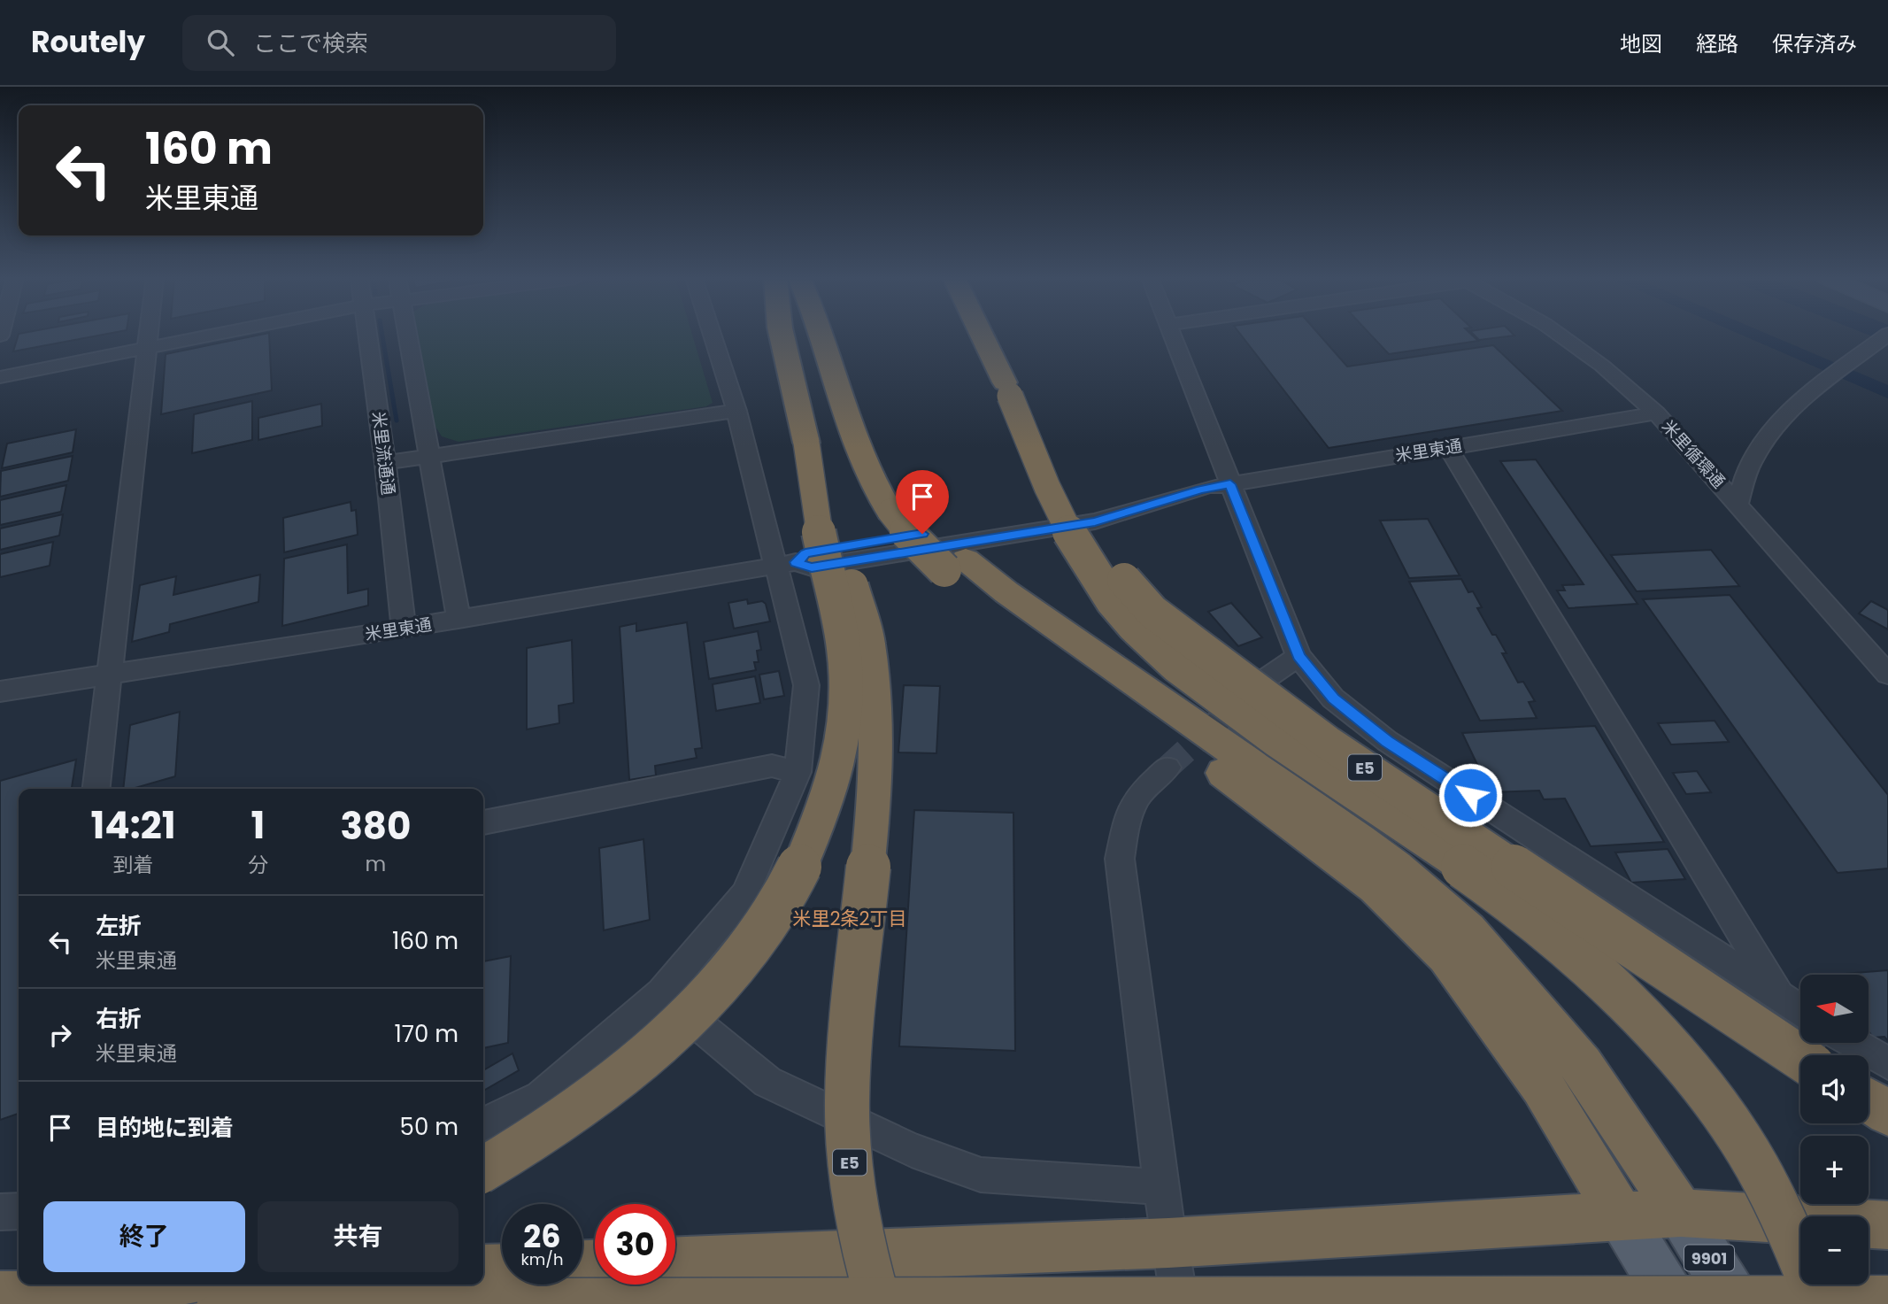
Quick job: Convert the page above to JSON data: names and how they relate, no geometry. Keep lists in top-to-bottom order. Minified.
{"streets":{"highway":["E5"],"main road":["9901"],"street":["米里東通","米里流通通","米里循環通"]},"crossings":[["米里東通","米里流通通"],["米里東通","米里循環通"]],"districts":["米里2条2丁目"],"north":"left","page":{"header":"Routely","search":"ここで検索","nav":["地図","経路","保存済み"],"turn":["160 m","米里東通"],"eta":["14:21","到着","1","分","380","m"],"list":[{"name":"左折","note":"米里東通","value":"160 m"},{"name":"右折","note":"米里東通","value":"170 m"},{"name":"目的地に到着","value":"50 m"}],"map_buttons":["+","−"],"buttons":["終了","共有"],"speed":"26 km/h","limit":"30"}}
